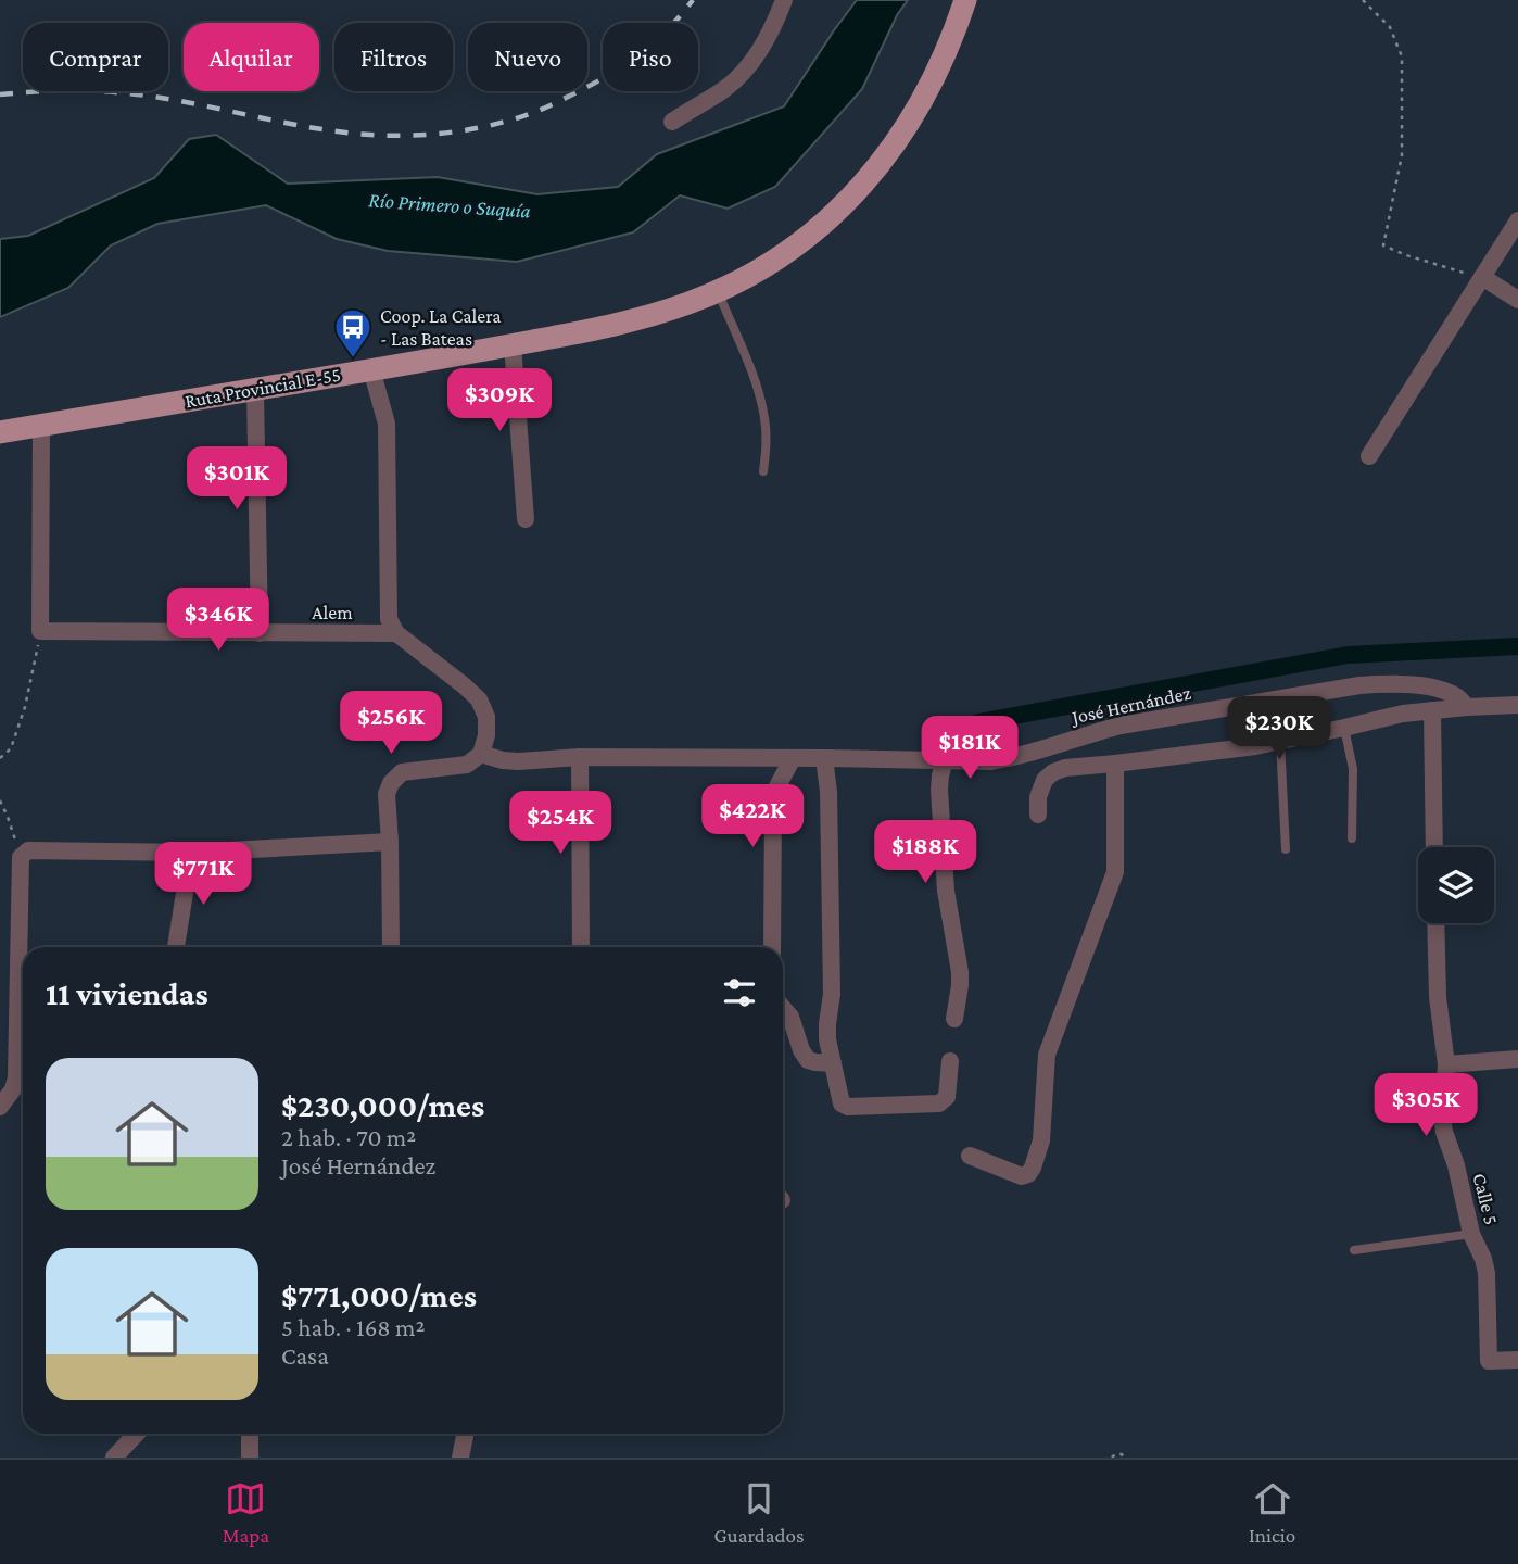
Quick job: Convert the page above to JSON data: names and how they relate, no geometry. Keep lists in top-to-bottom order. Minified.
{"streets":{"main road":["Ruta Provincial E-55"],"street":["Alem","José Hernández","Calle 5"]},"water":["Río Primero o Suquía"],"places":{"bus stop":["Coop. La Calera - Las Bateas"]},"page":{"chip":["Comprar","Alquilar","Filtros","Nuevo","Piso"],"price":["$309K","$301K","$346K","$256K","$230K","$181K","$422K","$254K","$188K","$771K","$305K"],"heading":"11 viviendas","list":[{"name":"$230,000/mes","note":"2 hab. · 70 m² · José Hernández"},{"name":"$771,000/mes","note":"5 hab. · 168 m² · Casa"}],"tabs":["Mapa","Guardados","Inicio"]}}
